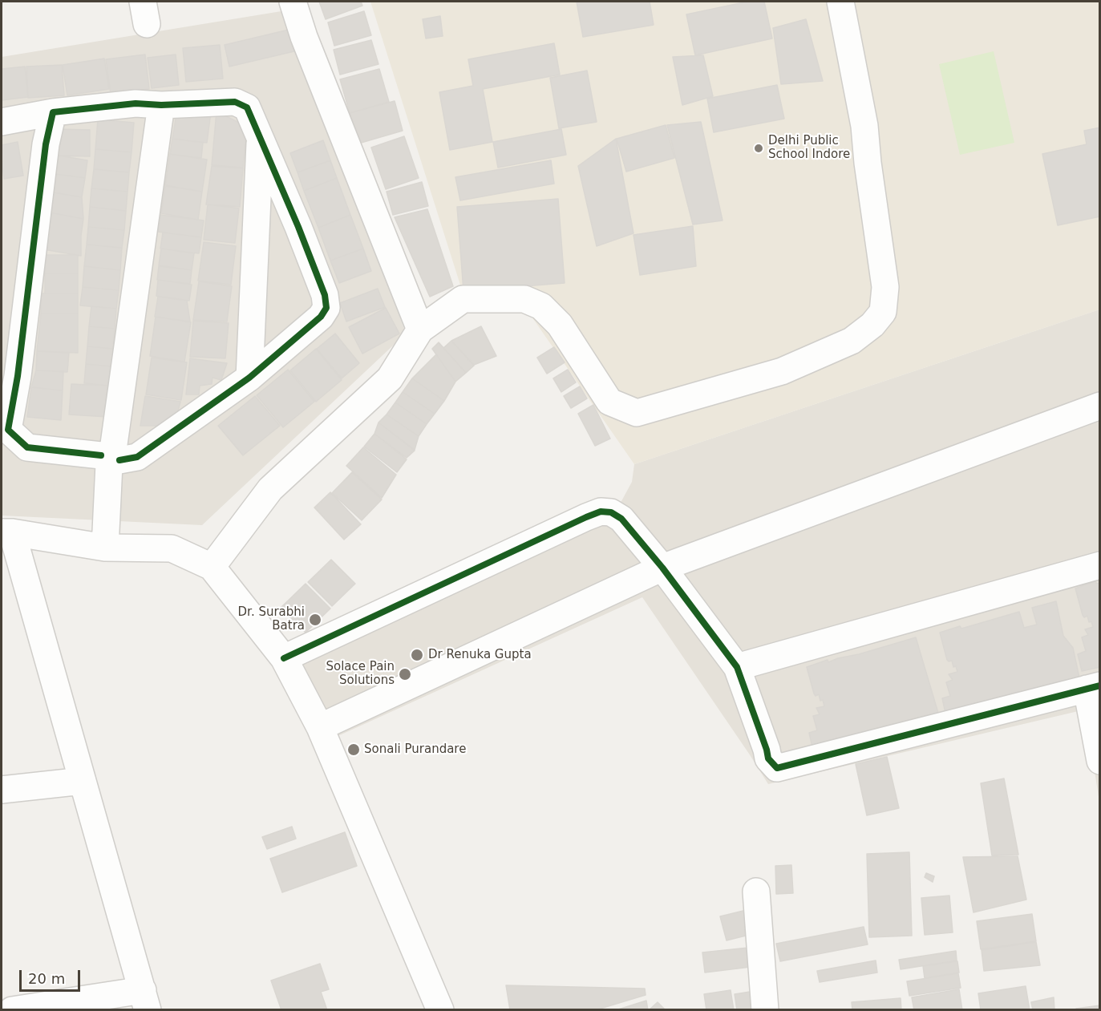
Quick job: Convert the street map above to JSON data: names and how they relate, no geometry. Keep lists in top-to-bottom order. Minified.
{"places":["Delhi Public School Indore","Dr. Surabhi Batra","Dr Renuka Gupta","Solace Pain Solutions","Sonali Purandare"],"scale_bar":"20 m"}
